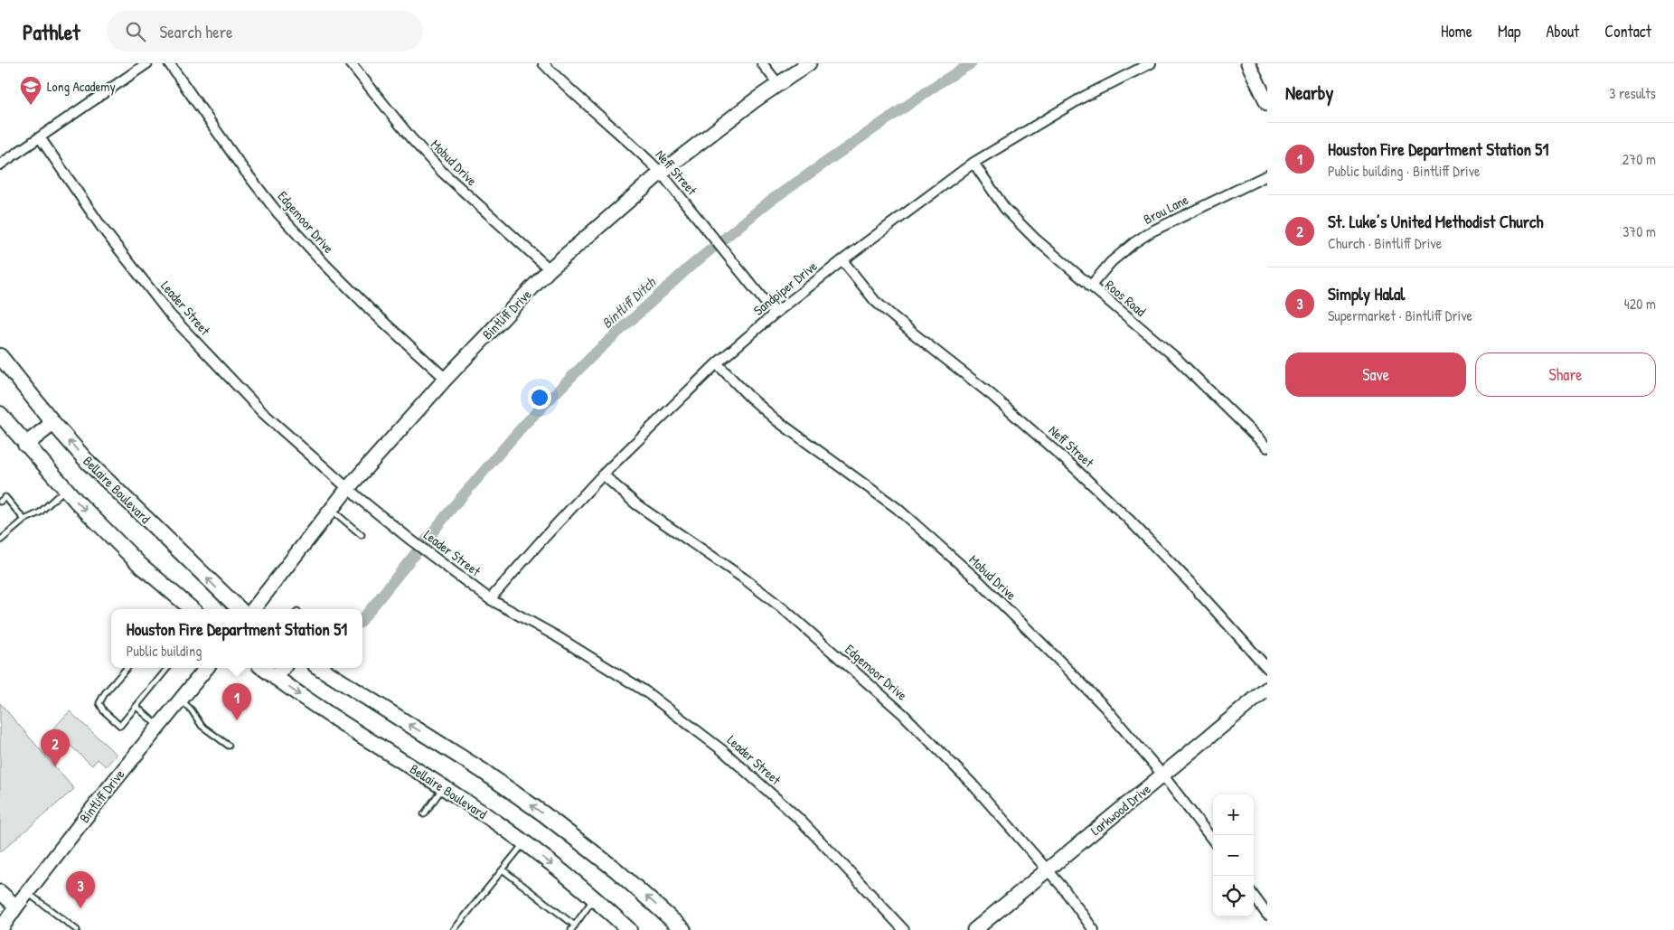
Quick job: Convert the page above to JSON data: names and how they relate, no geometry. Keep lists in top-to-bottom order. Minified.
{"streets":{"main road":["Bellaire Boulevard"],"street":["Mobud Drive","Neff Street","Brou Lane","Edgemoor Drive","Sandpiper Drive","Roos Road","Leader Street","Bintliff Drive","Larkwood Drive"]},"crossings":[["Mobud Drive","Sandpiper Drive"],["Mobud Drive","Bintliff Drive"],["Mobud Drive","Larkwood Drive"],["Neff Street","Sandpiper Drive"],["Neff Street","Bintliff Drive"],["Brou Lane","Roos Road"],["Edgemoor Drive","Sandpiper Drive"],["Edgemoor Drive","Bintliff Drive"],["Edgemoor Drive","Larkwood Drive"],["Sandpiper Drive","Roos Road"],["Sandpiper Drive","Leader Street"],["Leader Street","Bintliff Drive"]],"water":["Bintliff Ditch"],"places":{"school or university":["Long Academy"]},"page":{"header":"Pathlet","search":"Search here","nav":["Home","Map","About","Contact"],"heading":["Nearby","3 results"],"list":[{"mark":"1","name":"Houston Fire Department Station 51","note":"Public building · Bintliff Drive","value":"270 m"},{"mark":"2","name":"St. Luke’s United Methodist Church","note":"Church · Bintliff Drive","value":"370 m"},{"mark":"3","name":"Simply Halal","note":"Supermarket · Bintliff Drive","value":"420 m"}],"buttons":["Save","Share"],"popup":["Houston Fire Department Station 51","Public building"],"pins":["1","2","3"],"map_buttons":["+","−"]}}
